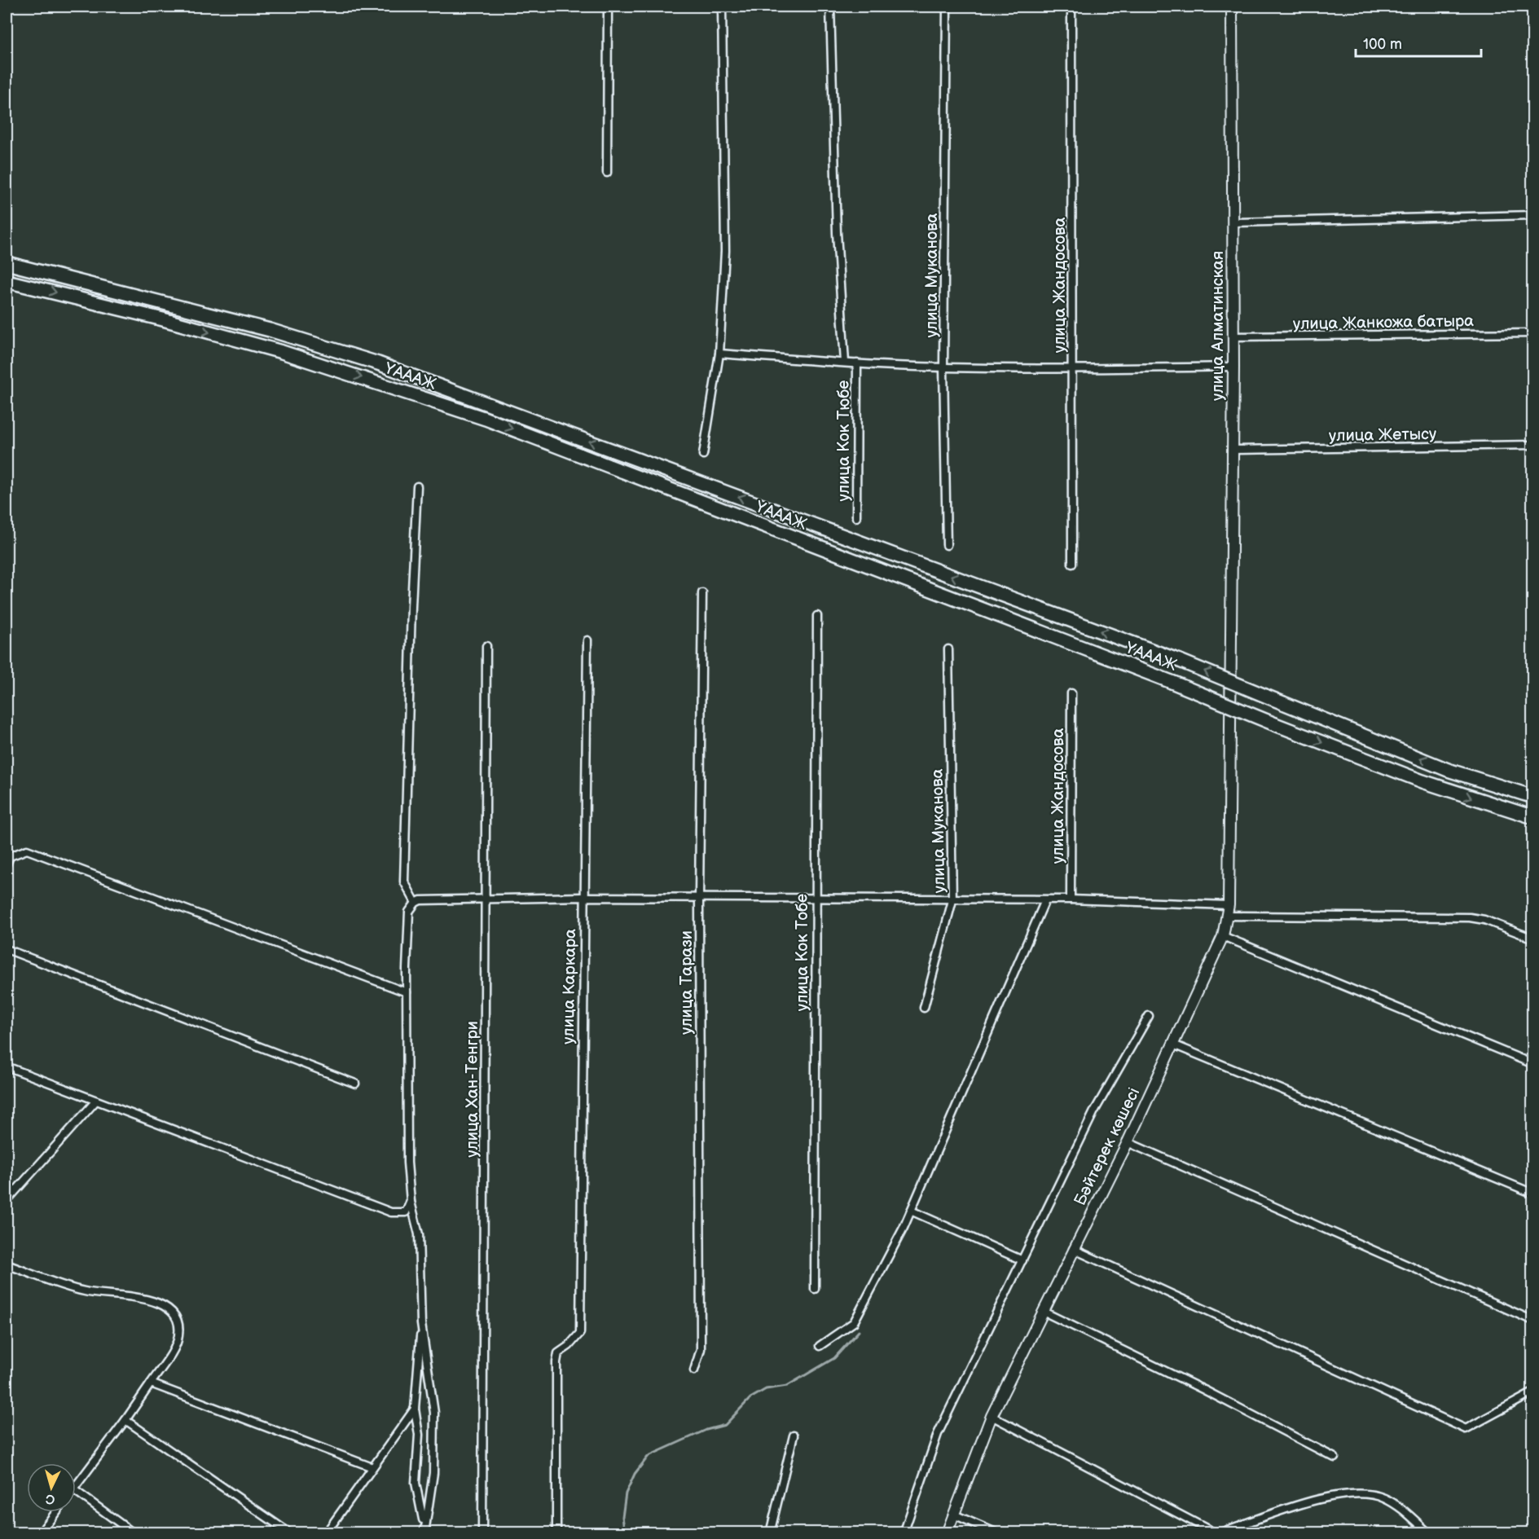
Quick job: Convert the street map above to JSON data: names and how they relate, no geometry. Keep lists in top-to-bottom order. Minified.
{"streets":{"highway":["ҮАААЖ"],"street":["улица Муканова","улица Жандосова","улица Жанкожа батыра","улица Алматинская","улица Жетысу","улица Кок Тюбе","улица Кок Тобе","улица Тарази","улица Каркара","улица Хан-Тенгри","Бәйтерек көшесі"]},"crossings":[["улица Жанкожа батыра","улица Алматинская"],["улица Алматинская","улица Жетысу"],["улица Алматинская","Бәйтерек көшесі"]],"scale_bar":"100 m","north":"bottom"}
